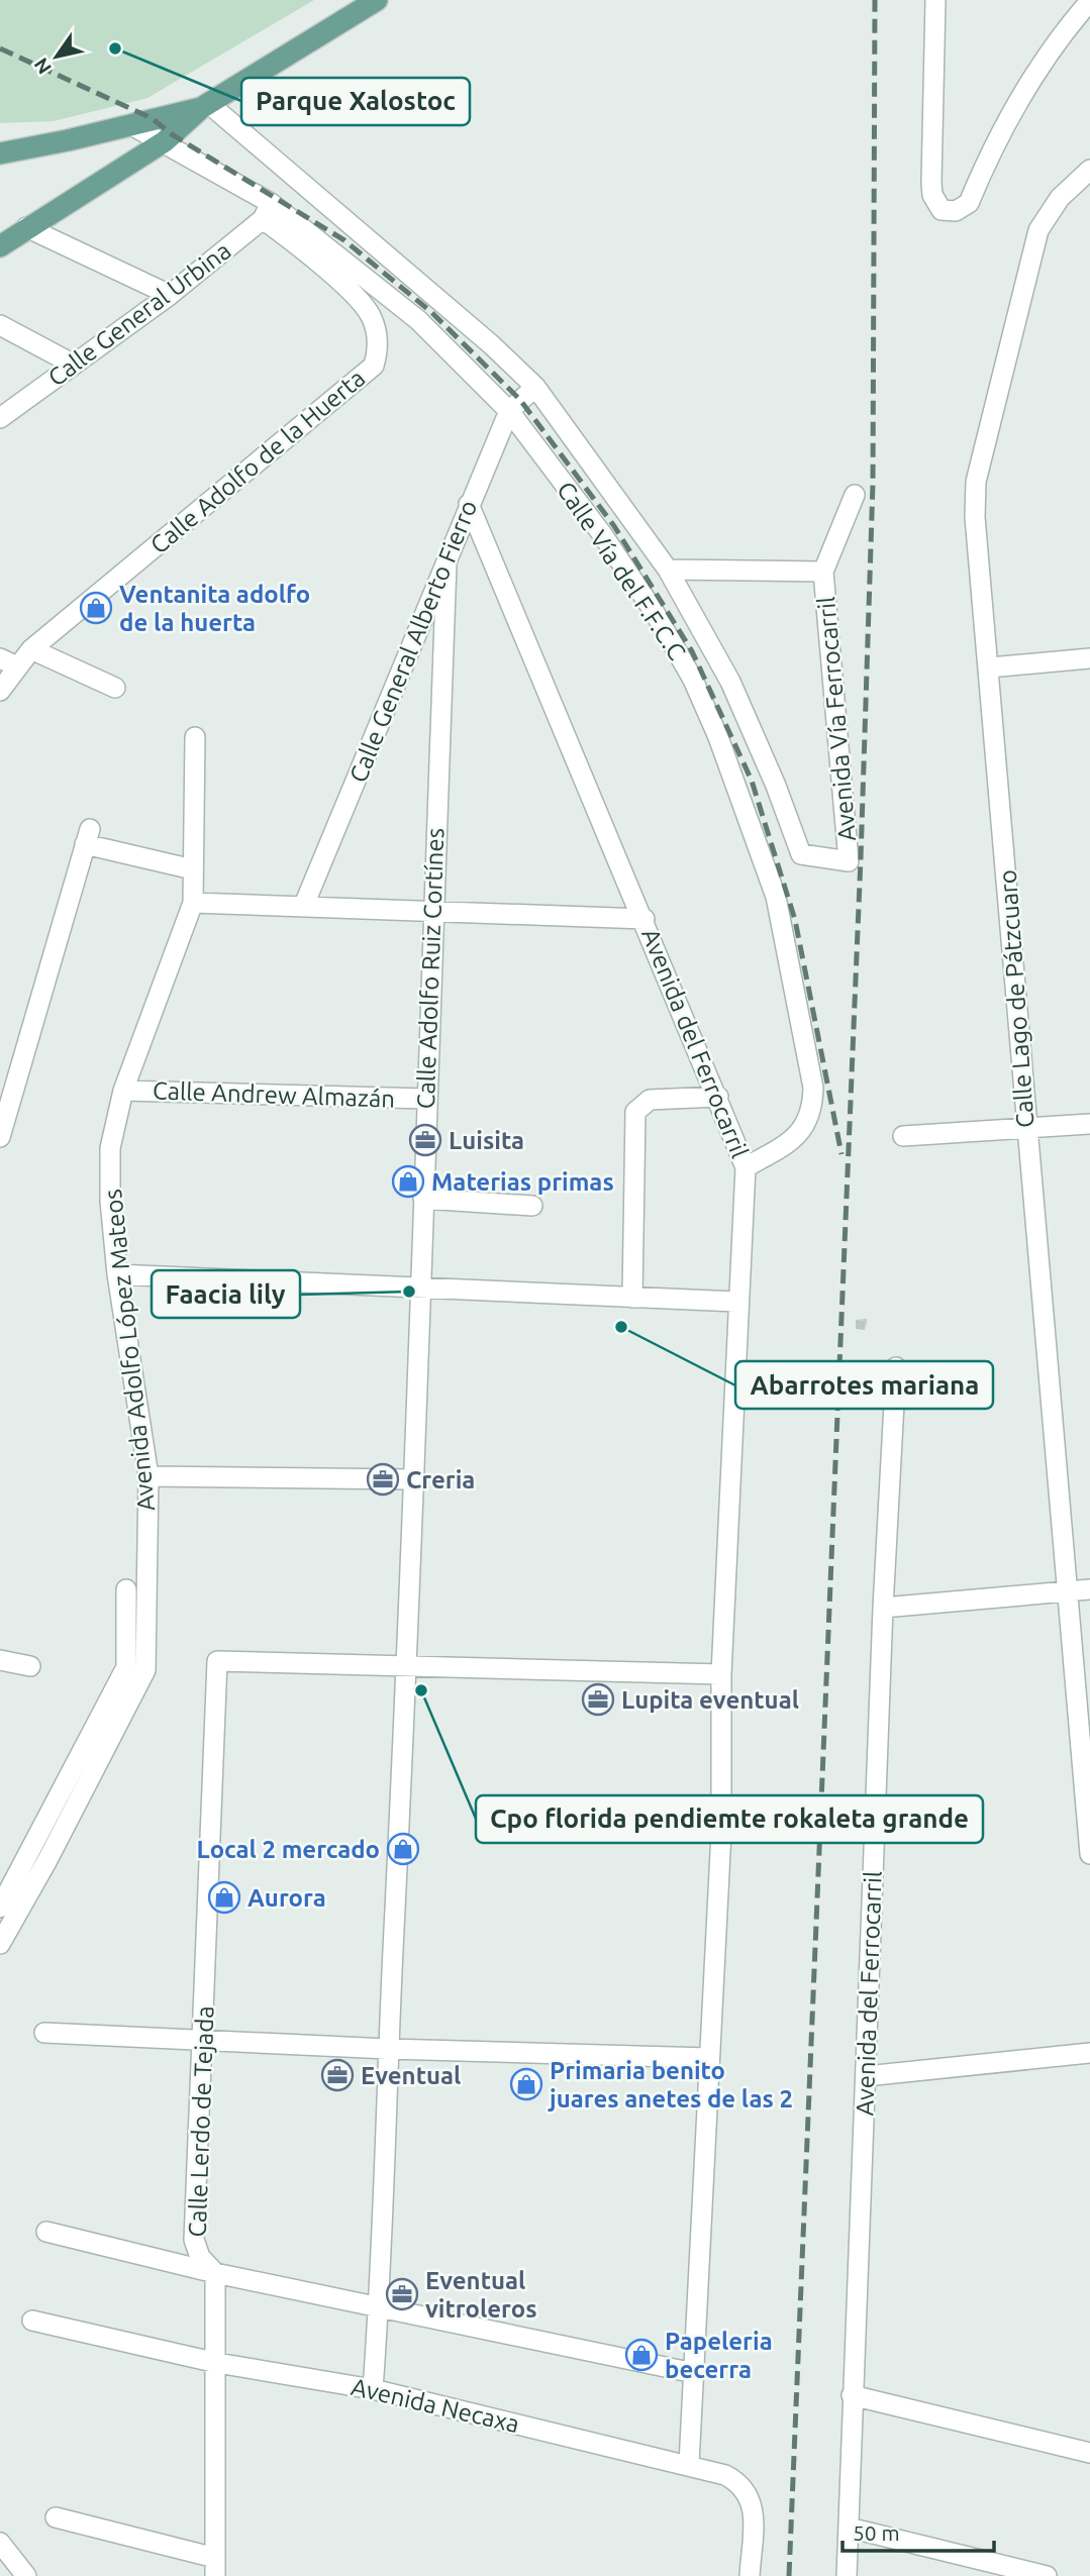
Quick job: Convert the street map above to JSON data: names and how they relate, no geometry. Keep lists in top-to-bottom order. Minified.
{"streets":{"street":["Calle General Urbina","Calle Adolfo de la Huerta","Calle Vía del F.F.C.C","Calle General Alberto Fierro","Avenida Vía Ferrocarril","Calle Adolfo Ruiz Cortínes","Calle Lago de Pátzcuaro","Avenida del Ferrocarril","Calle Andrew Almazán","Avenida Adolfo López Mateos","Calle Lerdo de Tejada","Avenida Necaxa"]},"crossings":[["Calle General Urbina","Calle Adolfo de la Huerta"],["Calle General Urbina","Calle Vía del F.F.C.C"],["Calle Adolfo de la Huerta","Calle Vía del F.F.C.C"],["Calle Vía del F.F.C.C","Calle General Alberto Fierro"],["Calle Vía del F.F.C.C","Avenida Vía Ferrocarril"],["Calle Vía del F.F.C.C","Avenida del Ferrocarril"],["Calle General Alberto Fierro","Calle Adolfo Ruiz Cortínes"],["Calle General Alberto Fierro","Avenida del Ferrocarril"],["Calle Adolfo Ruiz Cortínes","Calle Andrew Almazán"],["Calle Adolfo Ruiz Cortínes","Calle Lerdo de Tejada"],["Calle Adolfo Ruiz Cortínes","Avenida Necaxa"],["Avenida del Ferrocarril","Avenida Necaxa"],["Calle Andrew Almazán","Avenida Adolfo López Mateos"],["Calle Lerdo de Tejada","Avenida Necaxa"]],"places":{"other":["Parque Xalostoc","Faacia lily","Abarrotes mariana","Cpo florida pendiemte rokaleta grande"],"shop":["Ventanita adolfo de la huerta","Materias primas","Local 2 mercado","Aurora","Primaria benito juares anetes de las 2","Papeleria becerra"],"office":["Luisita","Creria","Lupita eventual","Eventual","Eventual vitroleros"]},"scale_bar":"50 m","north":"bottom left"}
